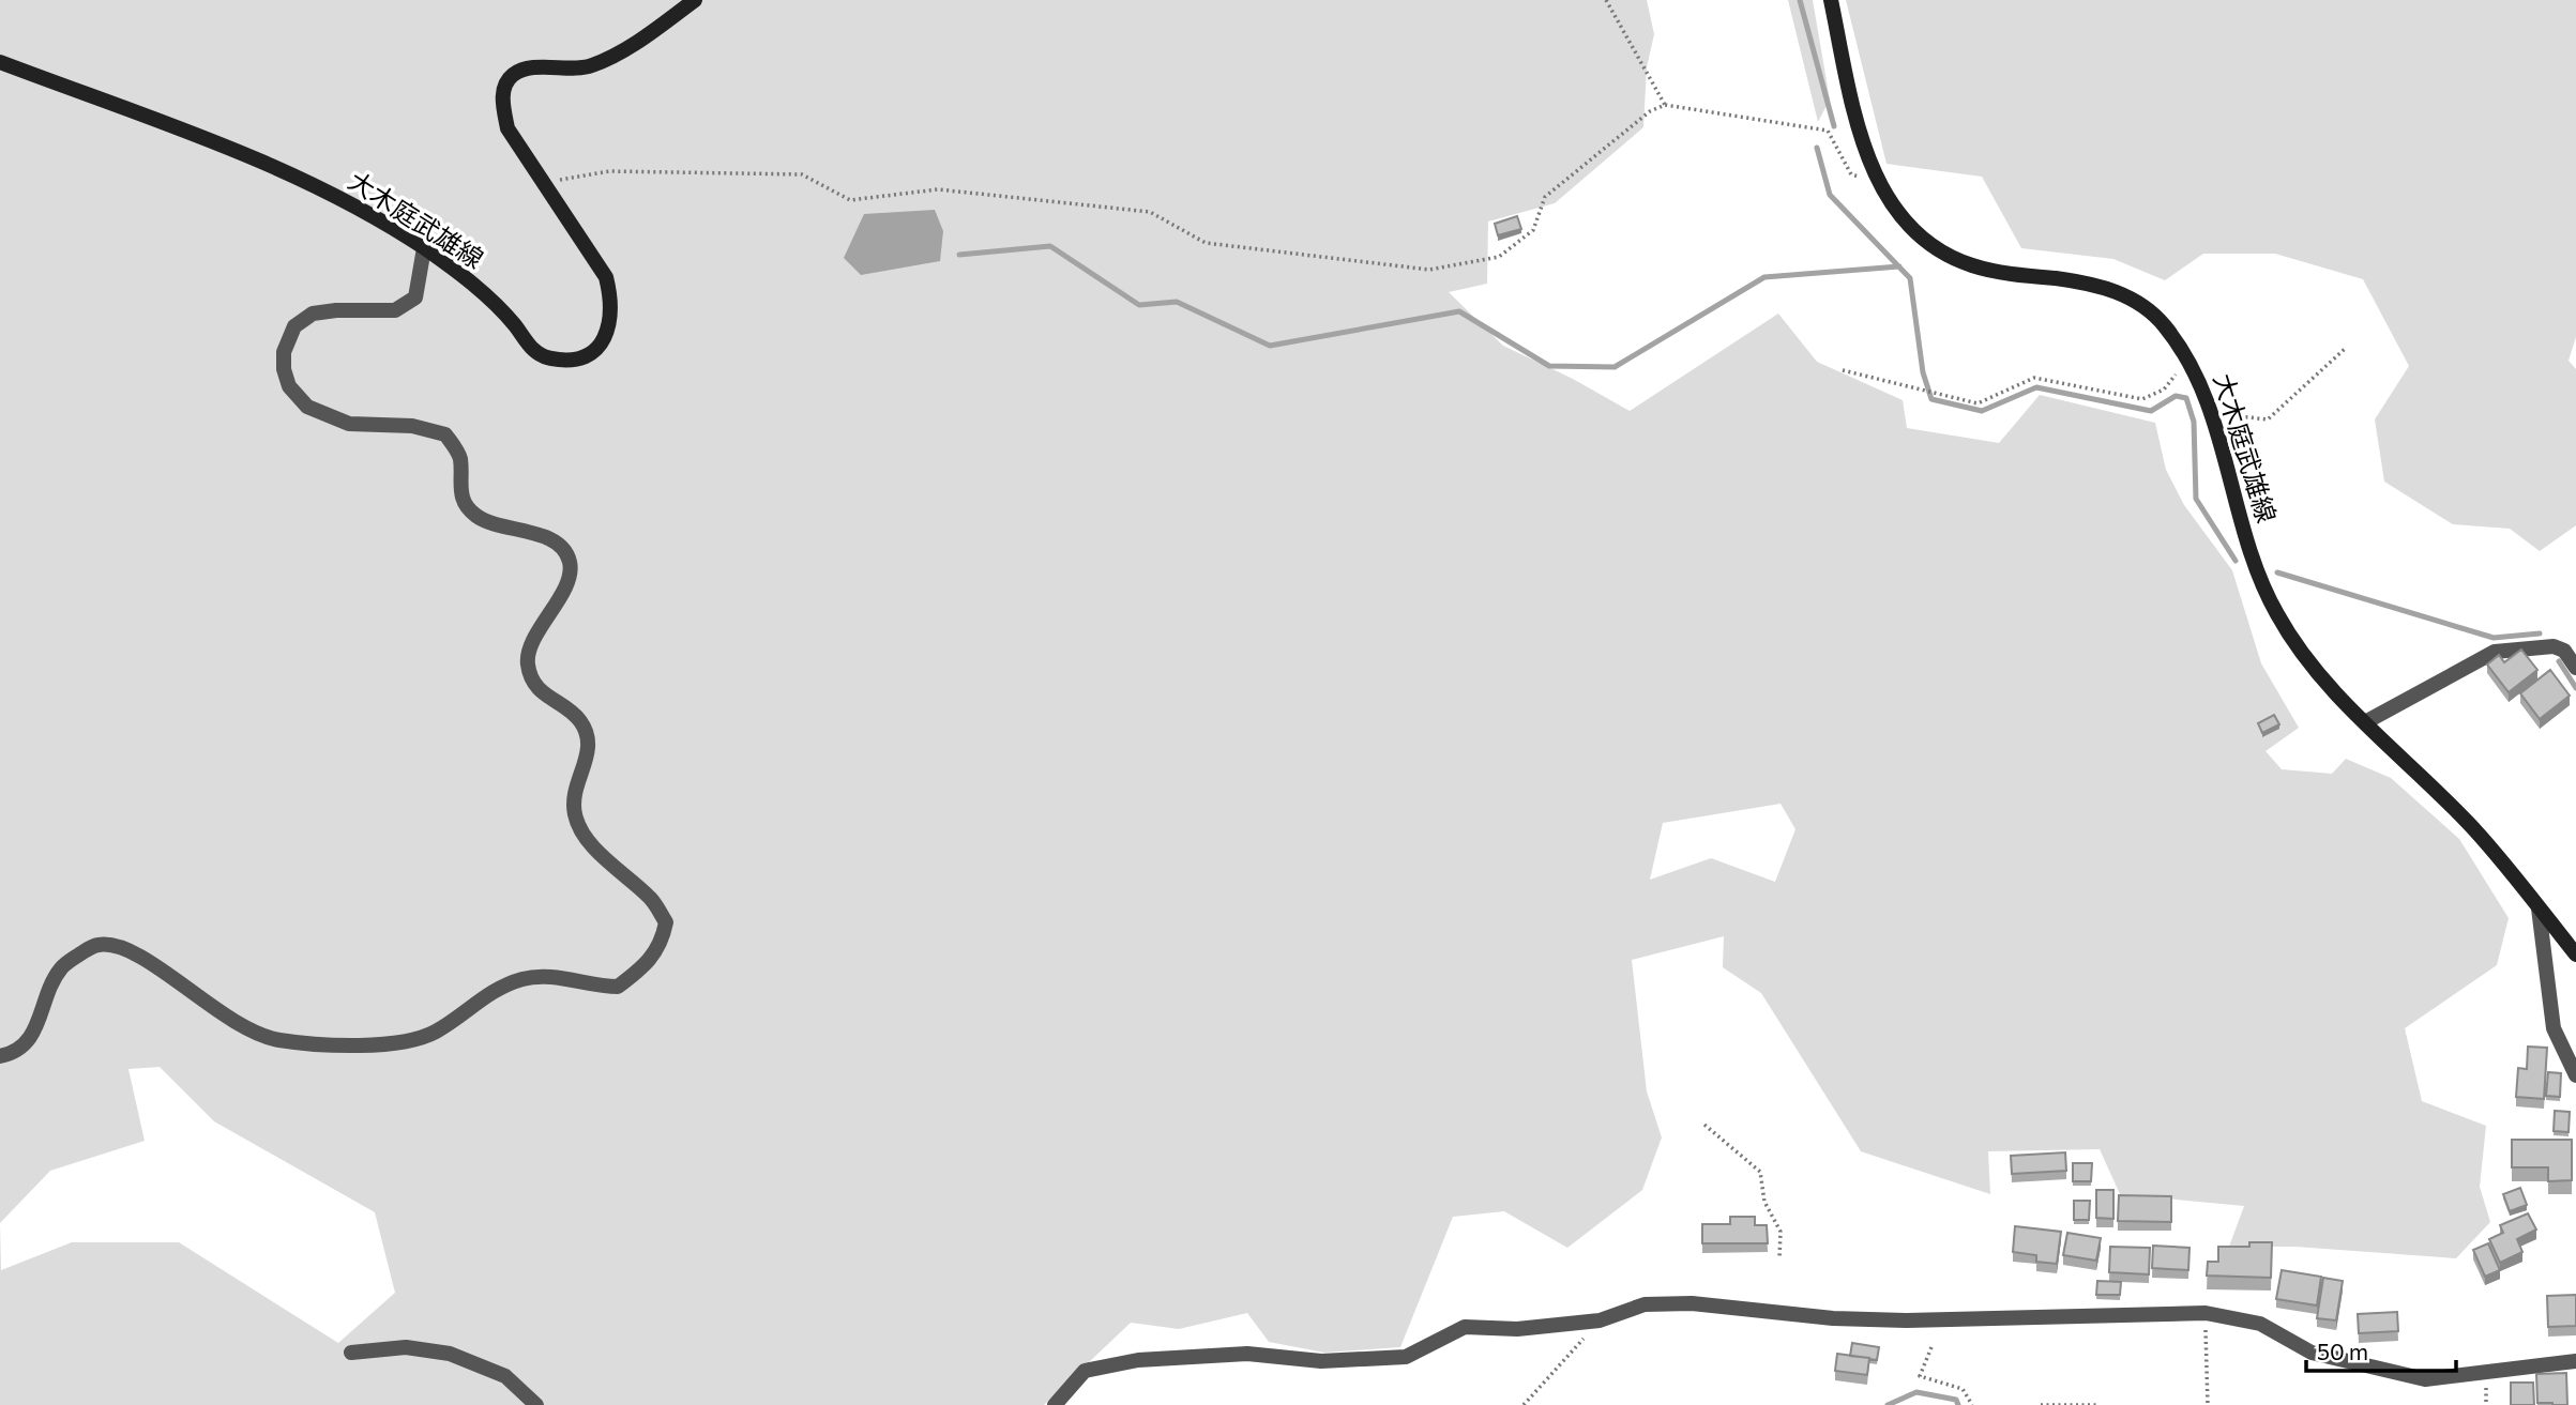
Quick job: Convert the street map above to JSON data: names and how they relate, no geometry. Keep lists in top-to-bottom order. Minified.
{"streets":{"main road":["大木庭武雄線"]},"scale_bar":"50 m"}
